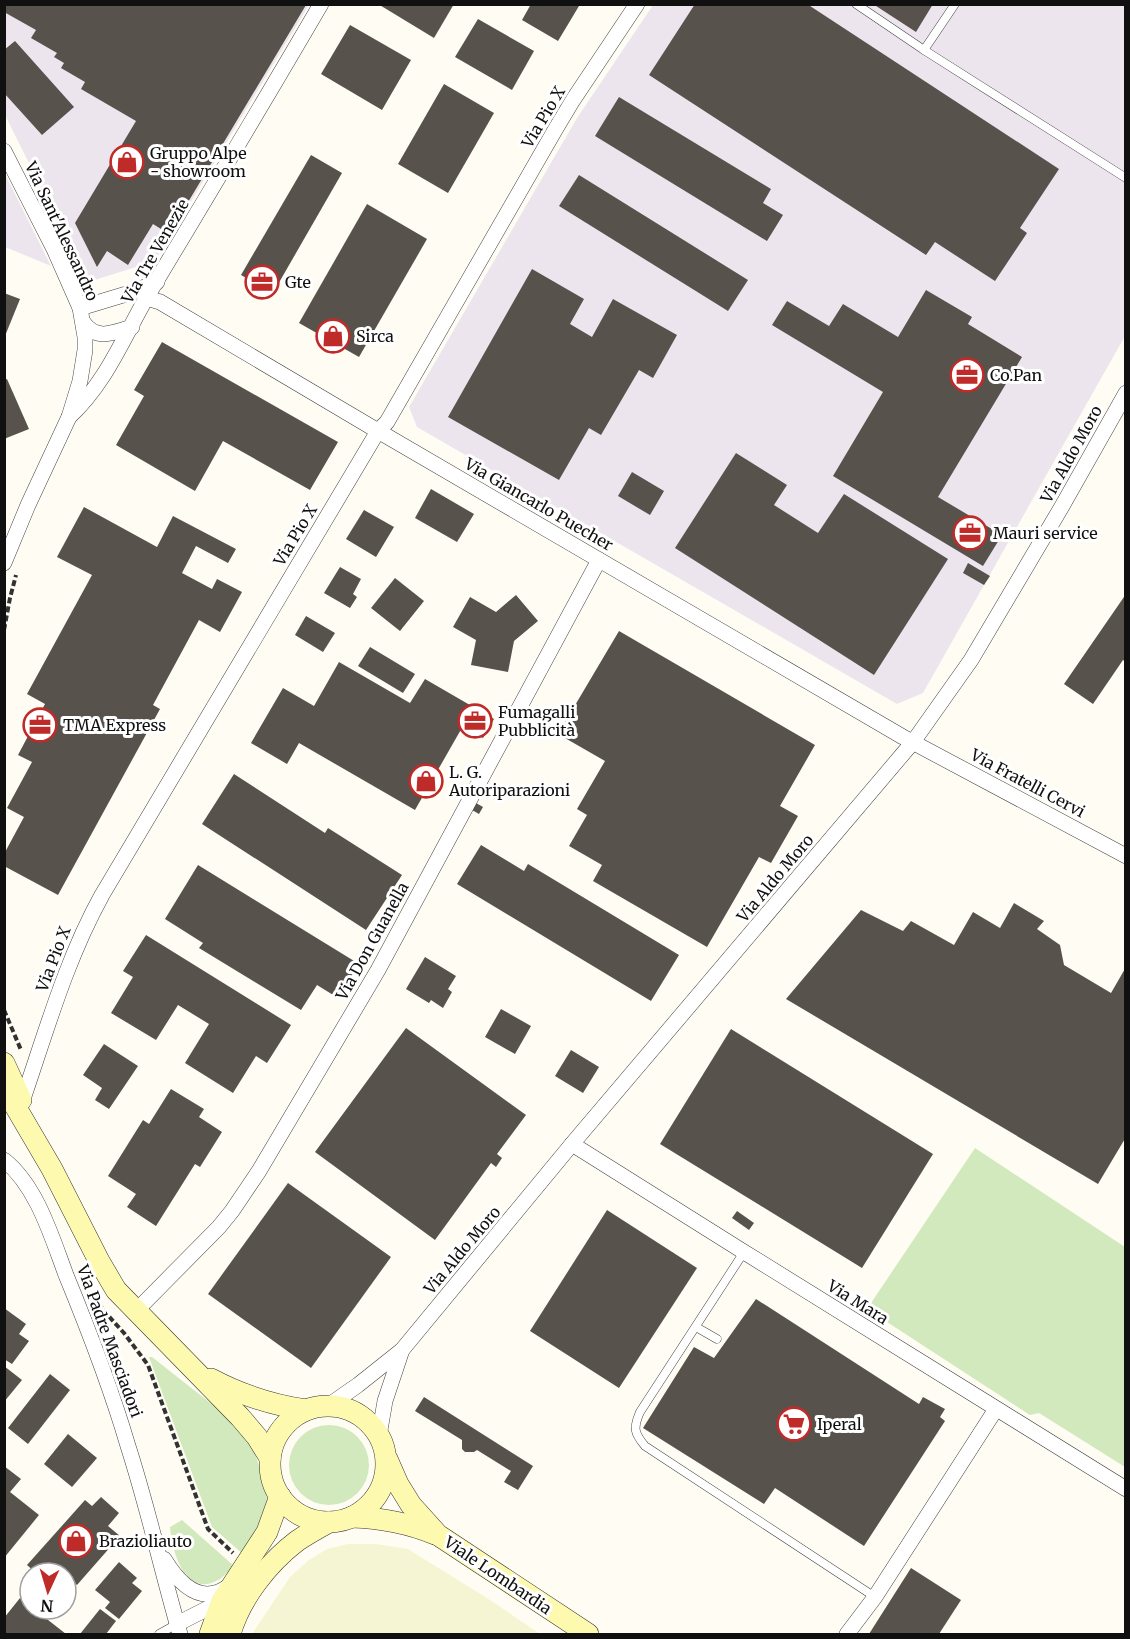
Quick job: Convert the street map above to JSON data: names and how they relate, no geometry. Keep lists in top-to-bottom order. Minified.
{"streets":{"main road":["Viale Lombardia"],"street":["Via Pio X","Via Sant'Alessandro","Via Tre Venezie","Via Aldo Moro","Via Giancarlo Puecher","Via Fratelli Cervi","Via Don Guanella","Via Mara","Via Padre Masciadori"]},"crossings":[["Via Pio X","Via Giancarlo Puecher"],["Via Sant'Alessandro","Via Tre Venezie"],["Via Tre Venezie","Via Giancarlo Puecher"],["Via Aldo Moro","Via Giancarlo Puecher"],["Via Aldo Moro","Via Fratelli Cervi"],["Via Aldo Moro","Via Mara"],["Via Aldo Moro","Viale Lombardia"],["Via Giancarlo Puecher","Via Fratelli Cervi"],["Via Giancarlo Puecher","Via Don Guanella"]],"places":{"shop":["Gruppo Alpe - showroom","Sirca","L. G. Autoriparazioni","Brazioliauto"],"office":["Gte","Co.Pan","Mauri service","Fumagalli Pubblicità","TMA Express"],"supermarket":["Iperal"]},"north":"bottom"}
